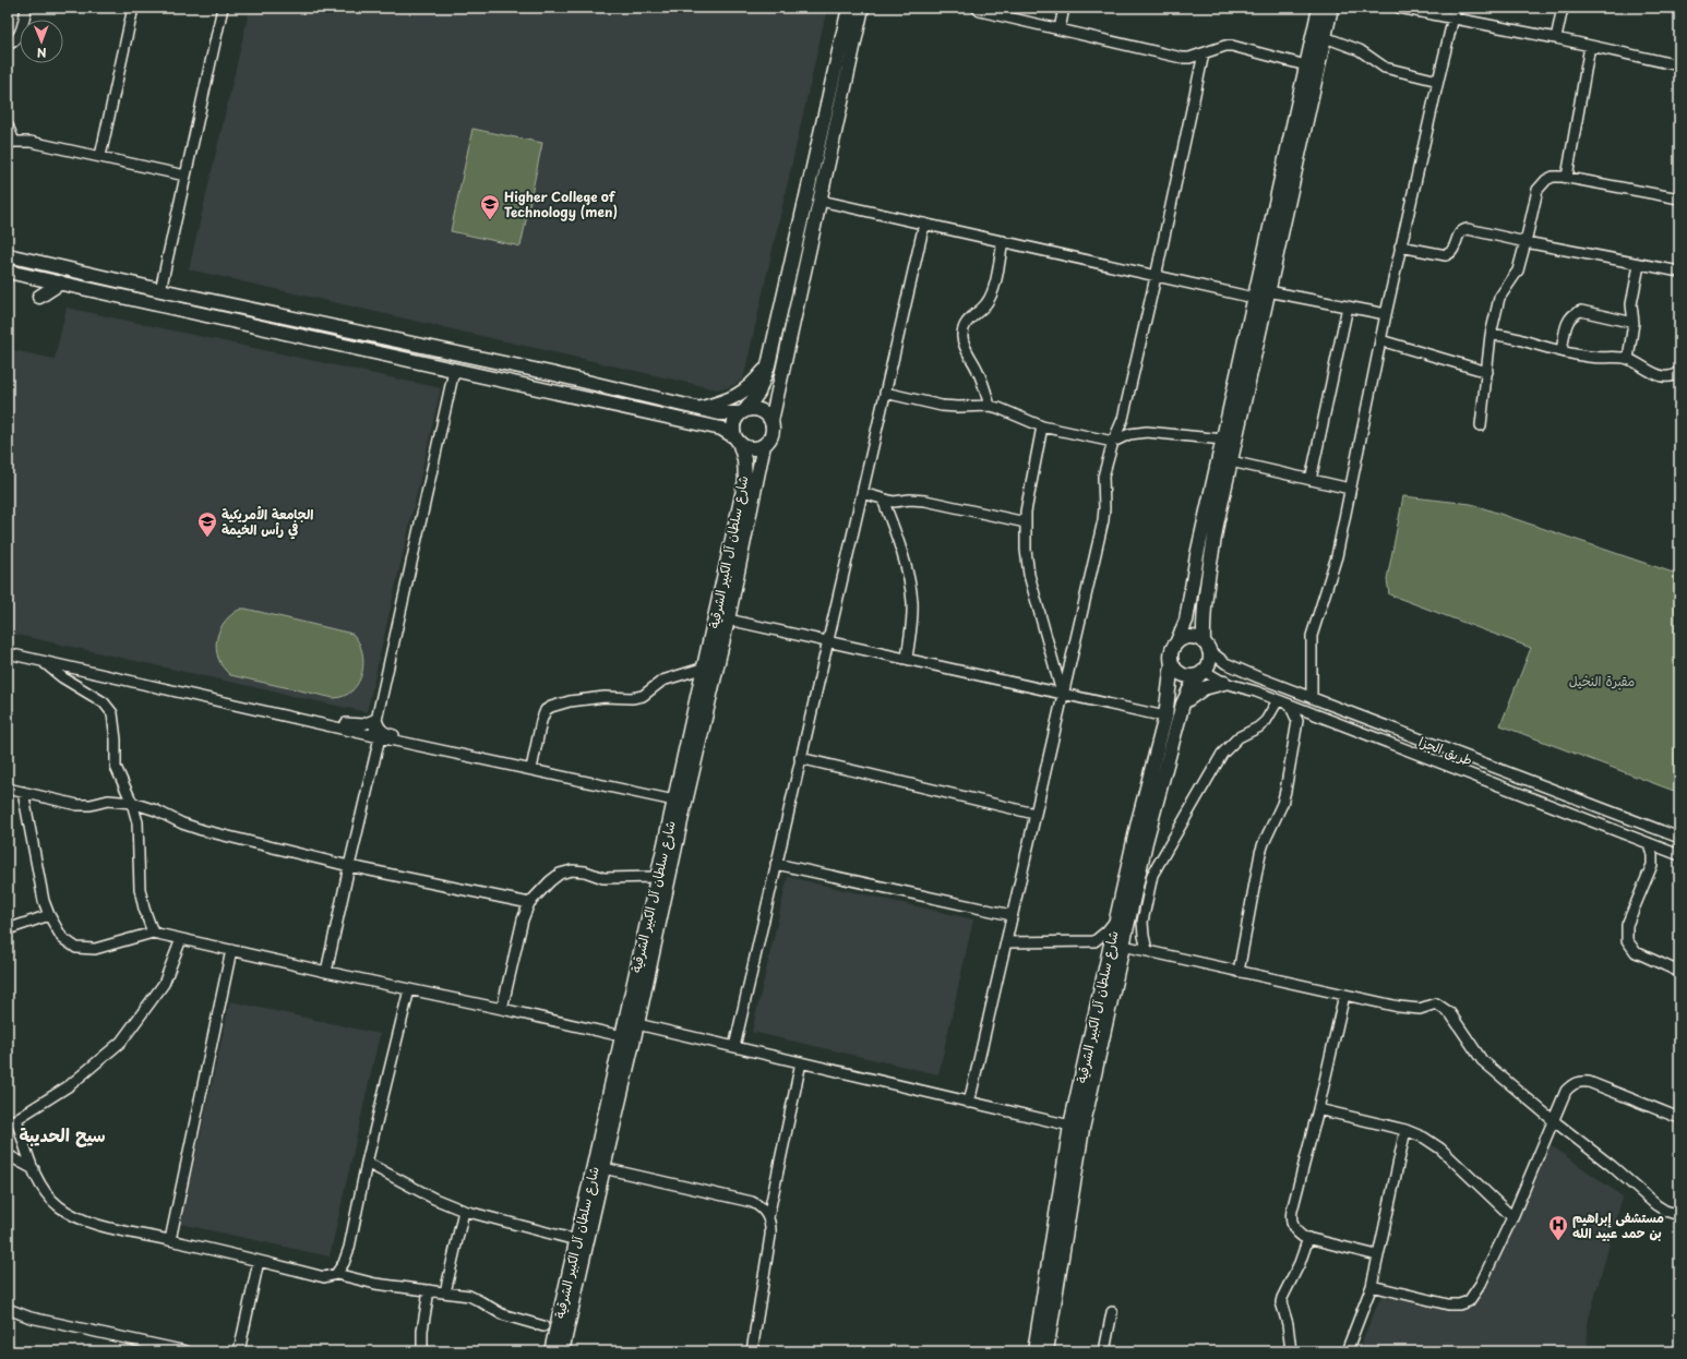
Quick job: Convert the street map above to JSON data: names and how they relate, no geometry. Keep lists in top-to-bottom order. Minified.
{"streets":{"main road":["شارع سلطان آل الكبير الشرقية"],"street":["طريق الجزا"]},"crossings":[["شارع سلطان آل الكبير الشرقية","طريق الجزا"]],"districts":["سيح الحديبة"],"parks":["مقبرة النخيل"],"places":{"school or university":["Higher College of Technology (men)","الجامعة الأمريكية في رأس الخيمة"],"hospital":["مستشفى إبراهيم بن حمد عبيد الله"]},"north":"bottom"}
